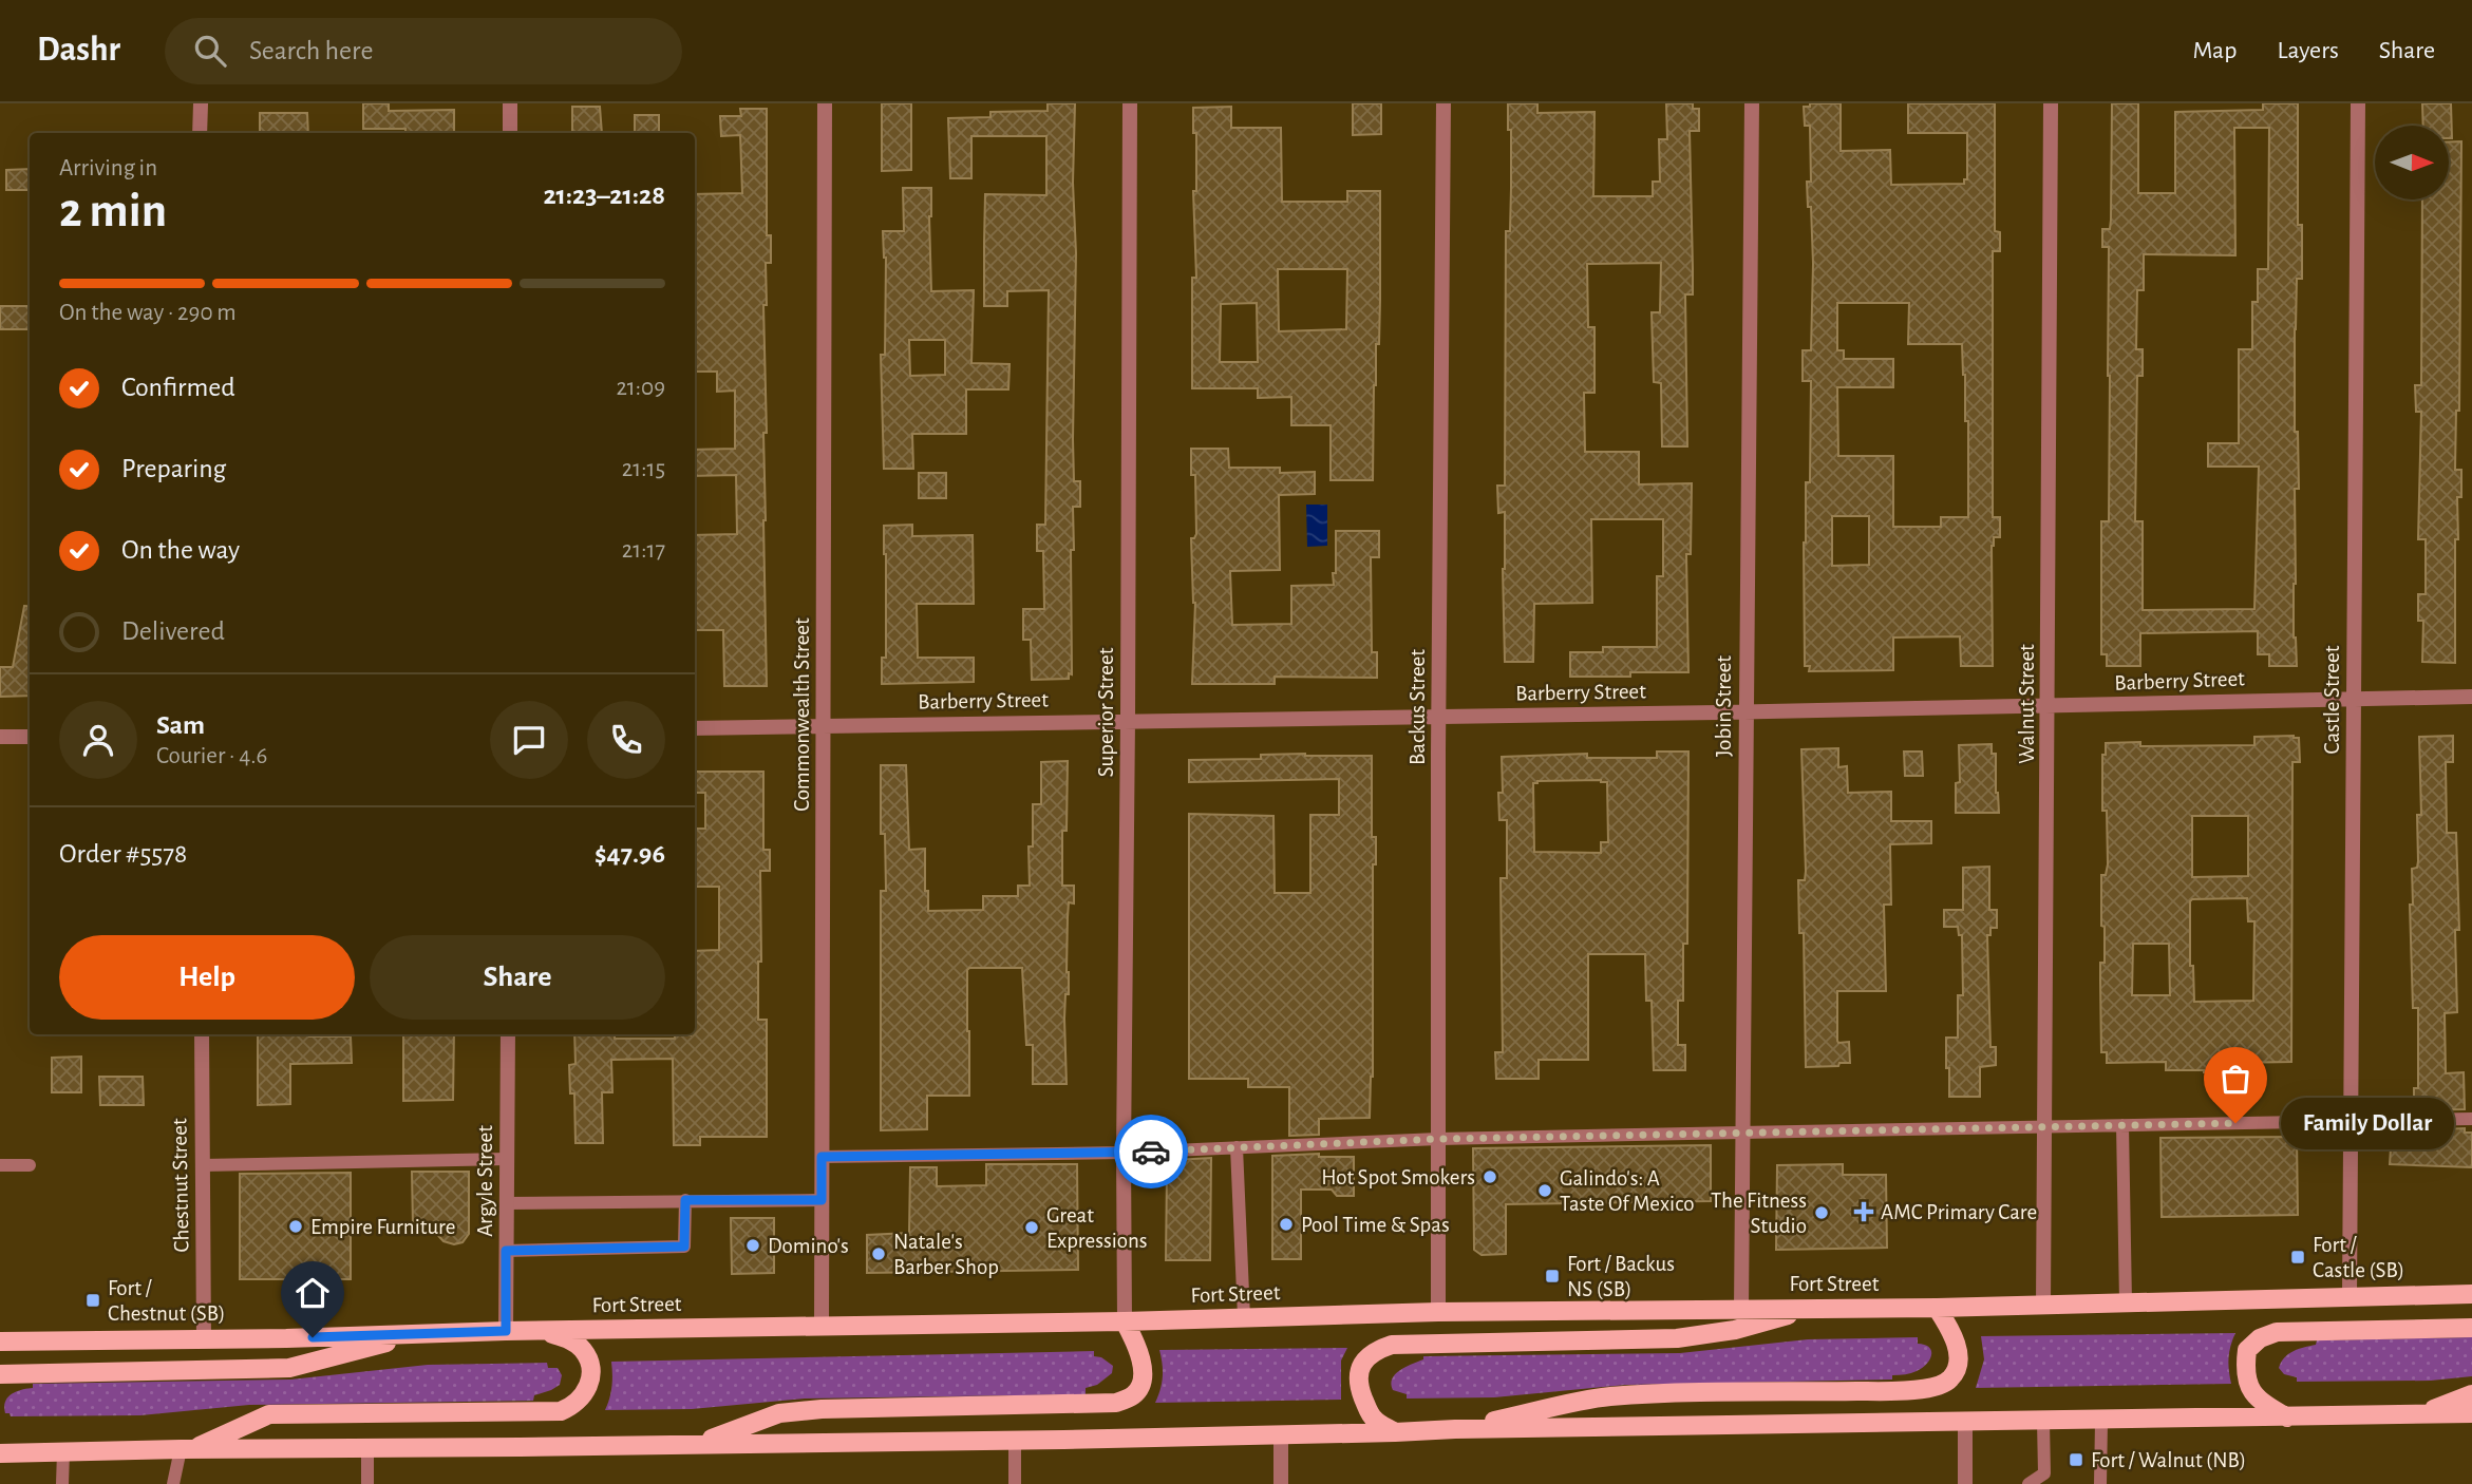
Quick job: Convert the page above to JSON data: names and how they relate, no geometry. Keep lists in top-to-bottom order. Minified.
{"streets":{"main road":["Fort Street"],"street":["Barberry Street","Castle Street","Walnut Street","Jobin Street","Backus Street","Superior Street","Commonwealth Street","Argyle Street","Chestnut Street"]},"crossings":[["Barberry Street","Castle Street"],["Barberry Street","Walnut Street"],["Barberry Street","Jobin Street"],["Barberry Street","Backus Street"],["Barberry Street","Superior Street"],["Barberry Street","Commonwealth Street"],["Castle Street","Fort Street"],["Walnut Street","Fort Street"],["Jobin Street","Fort Street"],["Backus Street","Fort Street"],["Superior Street","Fort Street"],["Commonwealth Street","Fort Street"],["Argyle Street","Fort Street"],["Chestnut Street","Fort Street"]],"places":{"other":["Family Dollar","Hot Spot Smokers","Galindo's: A Taste Of Mexico","The Fitness Studio","Pool Time & Spas","Empire Furniture","Great Expressions","Domino's","Natale's Barber Shop"],"health":["AMC Primary Care"],"transit":["Fort / Castle (SB)","Fort / Backus NS (SB)","Fort / Chestnut (SB)","Fort / Walnut (NB)"]},"north":"right","page":{"header":"Dashr","search":"Search here","nav":["Map","Layers","Share"],"heading":["2 min","Arriving in","21:23–21:28"],"panel":["Sam","Courier · 4.6","Order #5578","$47.96"],"bar":"On the way · 290 m","list":[["Confirmed","21:09"],["Preparing","21:15"],["On the way","21:17"],"Delivered"],"buttons":["Help","Share"],"bubble":"Family Dollar"}}
